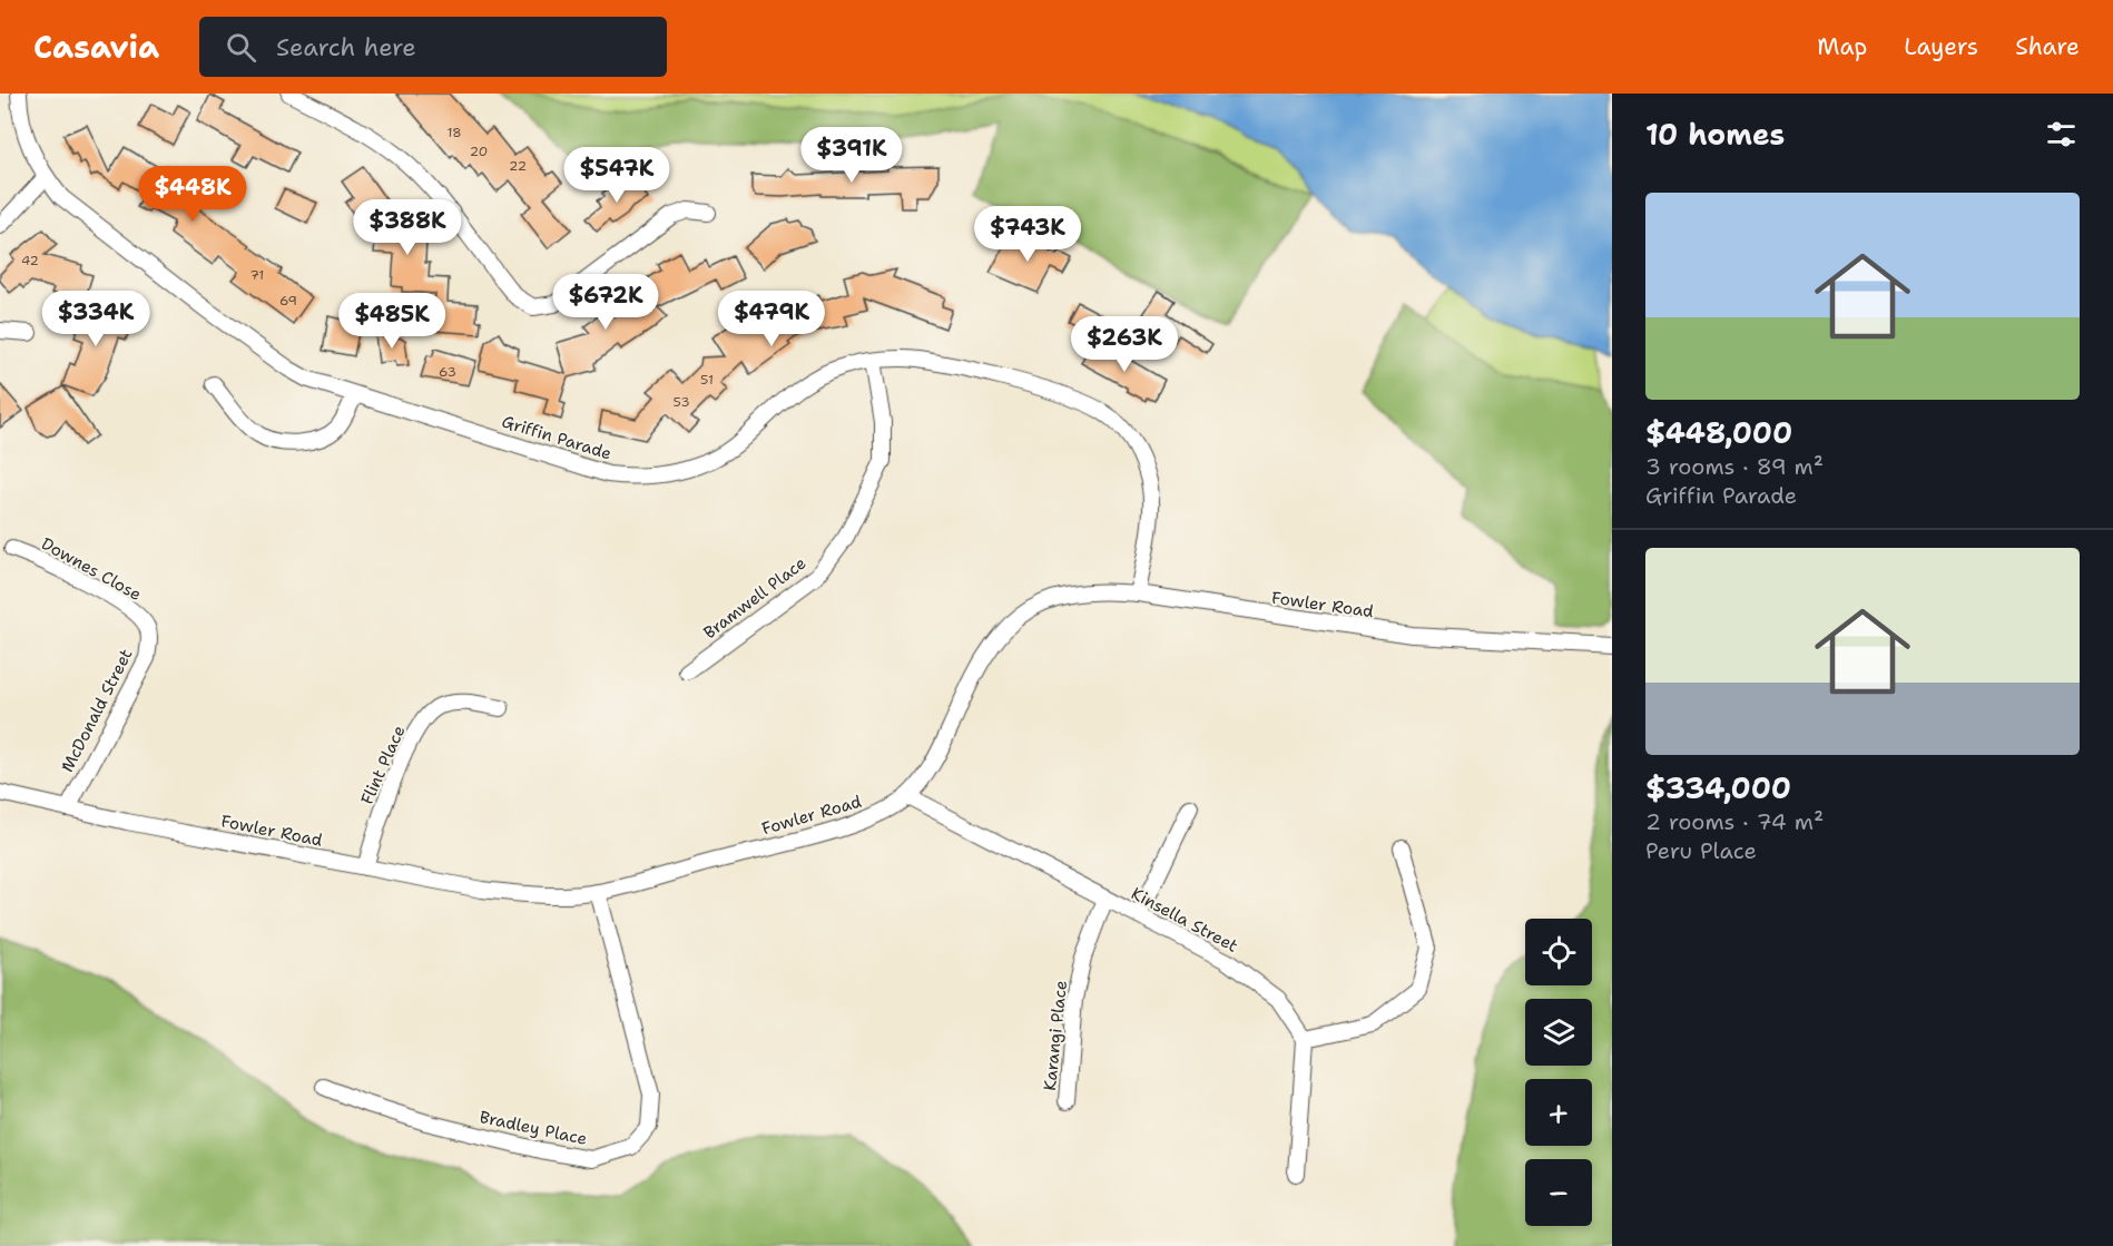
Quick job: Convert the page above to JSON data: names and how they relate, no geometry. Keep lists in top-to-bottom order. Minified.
{"streets":{"street":["Griffin Parade","Downes Close","Bramwell Place","Fowler Road","McDonald Street","Flint Place","Kinsella Street","Karangi Place","Bradley Place"]},"crossings":[["Griffin Parade","Bramwell Place"],["Griffin Parade","Fowler Road"],["Downes Close","McDonald Street"],["Fowler Road","McDonald Street"],["Fowler Road","Flint Place"],["Fowler Road","Kinsella Street"],["Fowler Road","Bradley Place"],["Kinsella Street","Karangi Place"]],"house_numbers":["18","20","22","42","71","69","63","51","53"],"page":{"header":"Casavia","search":"Search here","nav":["Map","Layers","Share"],"heading":"10 homes","price":["$391K","$547K","$448K","$388K","$743K","$672K","$334K","$479K","$485K","$263K"],"list":[{"name":"$448,000","note":"3 rooms · 89 m² · Griffin Parade"},{"name":"$334,000","note":"2 rooms · 74 m² · Peru Place"}],"map_buttons":["+","−"]}}
